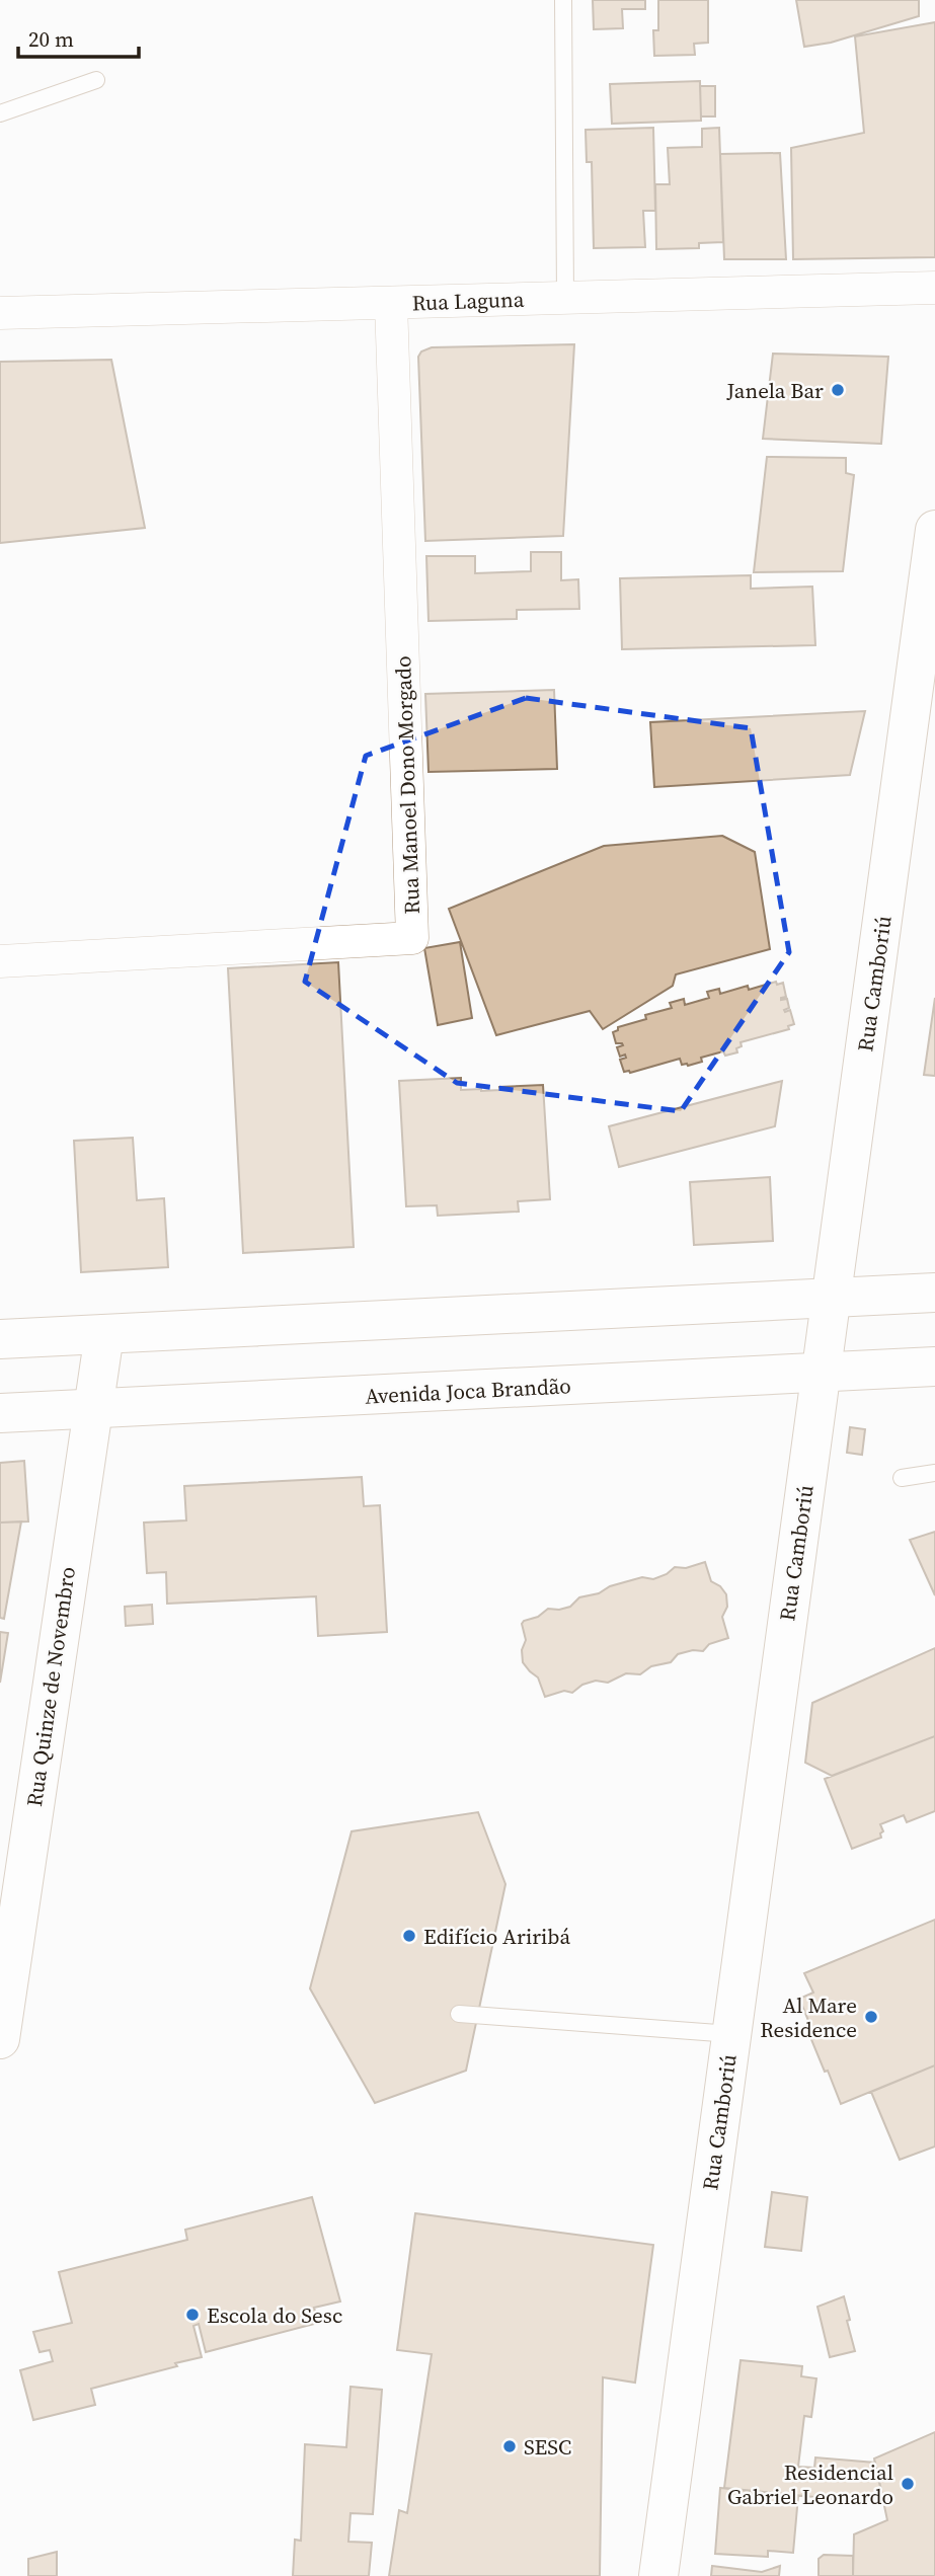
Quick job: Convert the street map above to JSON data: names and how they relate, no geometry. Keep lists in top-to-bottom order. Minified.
{"streets":{"street":["Rua Laguna","Rua Manoel Dono Morgado","Rua Camboriú","Avenida Joca Brandão","Rua Quinze de Novembro"]},"crossings":[["Rua Laguna","Rua Manoel Dono Morgado"],["Rua Camboriú","Avenida Joca Brandão"],["Avenida Joca Brandão","Rua Quinze de Novembro"]],"places":["Janela Bar","Edifício Ariribá","Al Mare Residence","Escola do Sesc","SESC","Residencial Gabriel Leonardo"],"scale_bar":"20 m"}
